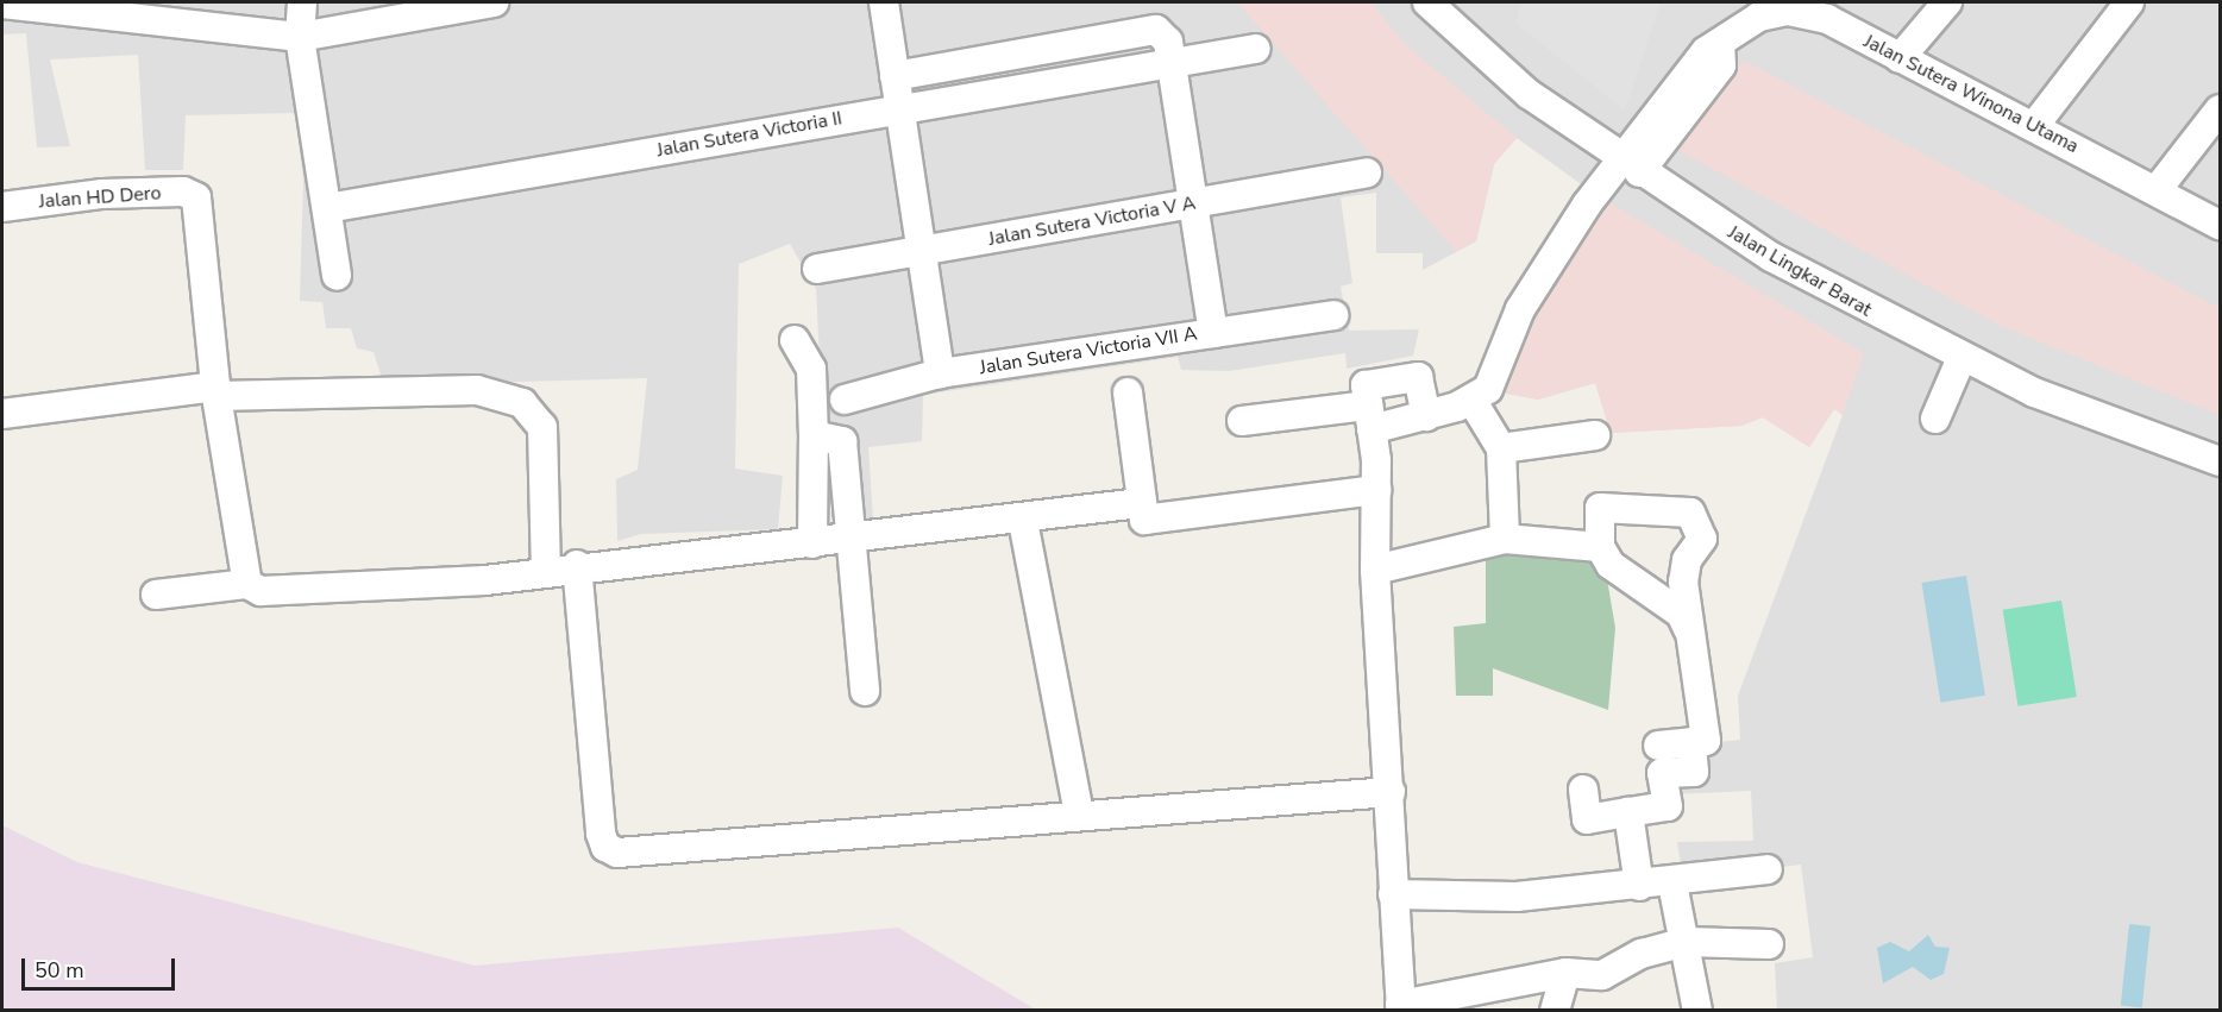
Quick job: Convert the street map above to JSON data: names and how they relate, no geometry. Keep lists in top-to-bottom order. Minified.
{"streets":{"street":["Jalan Sutera Winona Utama","Jalan Sutera Victoria II","Jalan HD Dero","Jalan Sutera Victoria V A","Jalan Lingkar Barat","Jalan Sutera Victoria VII A"]},"crossings":[["Jalan Sutera Winona Utama","Jalan Lingkar Barat"]],"scale_bar":"50 m"}
